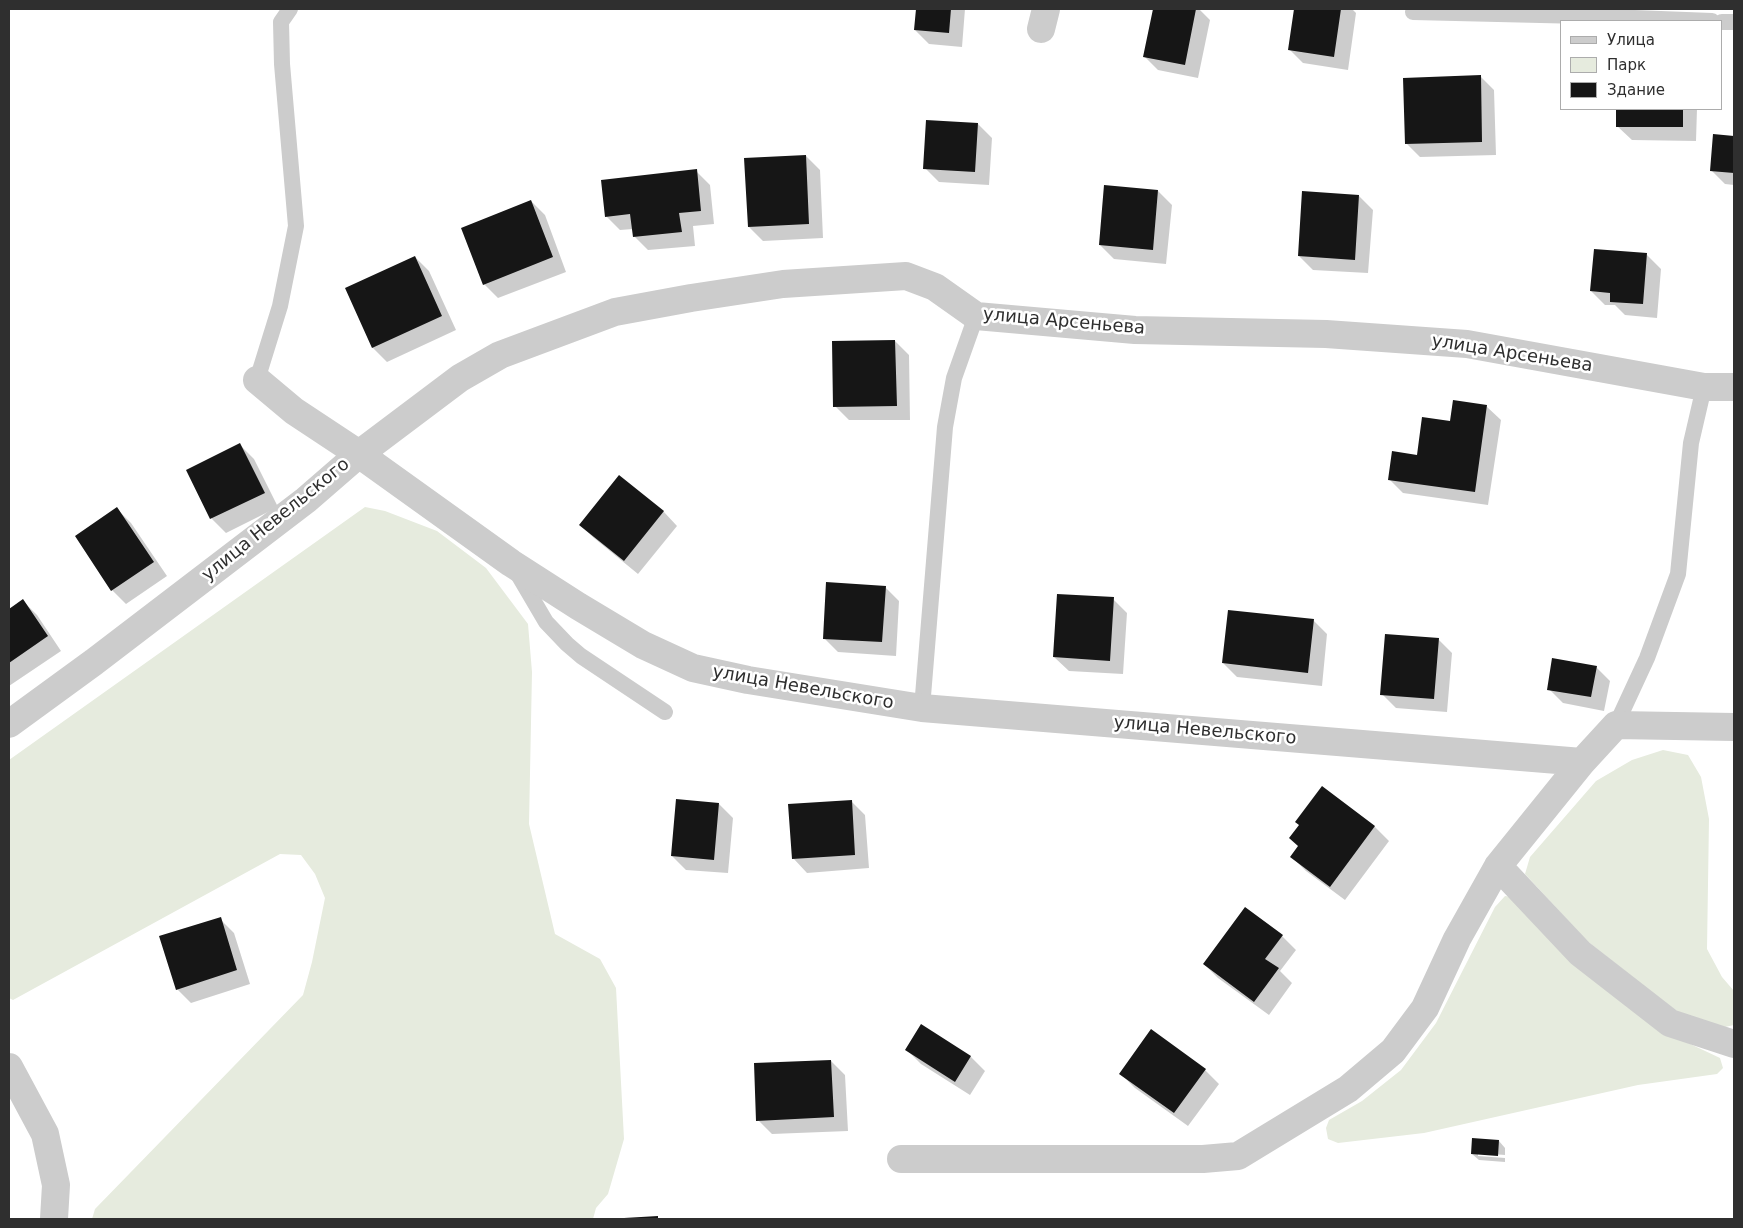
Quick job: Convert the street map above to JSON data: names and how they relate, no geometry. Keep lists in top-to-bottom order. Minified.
{"streets":{"street":["улица Арсеньева","улица Невельского"]},"crossings":[["улица Арсеньева","улица Невельского"]],"legend":["Улица","Парк","Здание"]}
